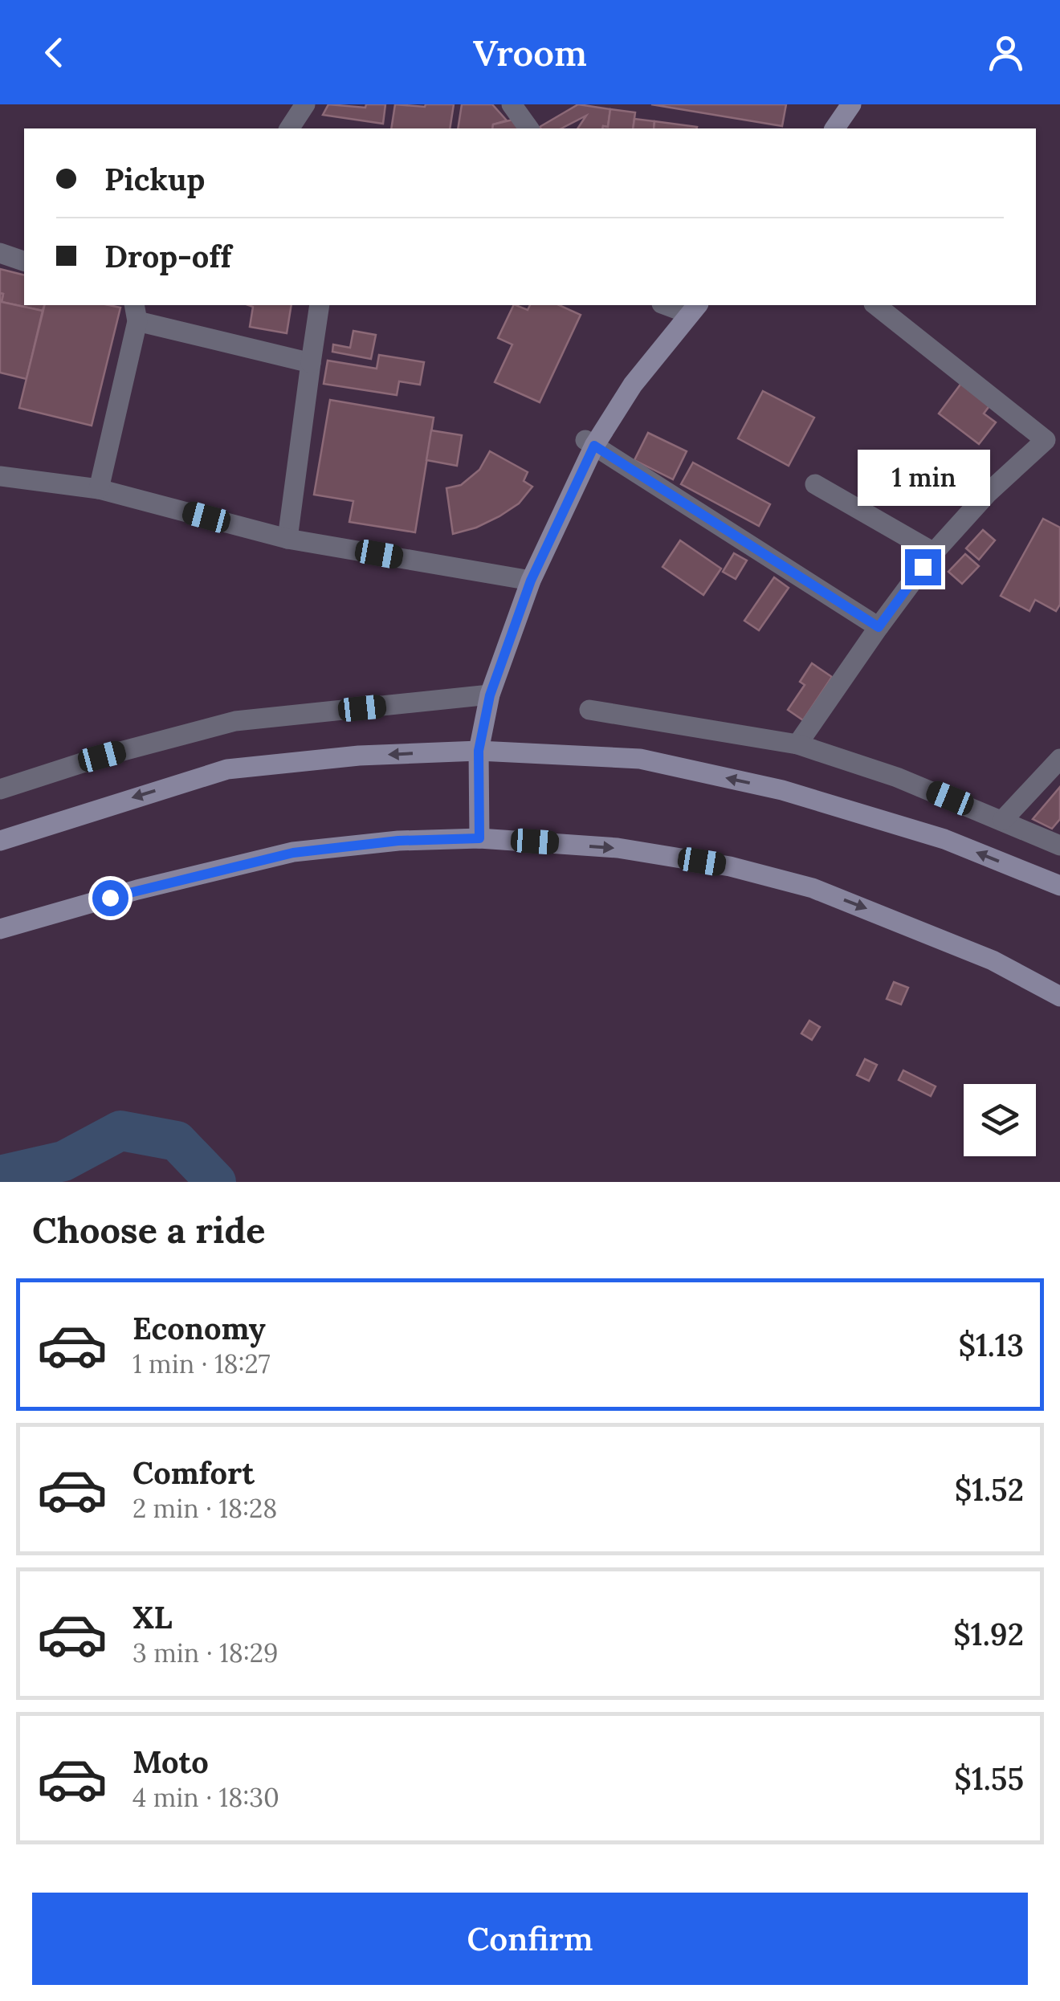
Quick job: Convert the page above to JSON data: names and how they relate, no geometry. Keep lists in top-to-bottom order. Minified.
{"page":{"header":"Vroom","banner":["Pickup","Drop-off"],"bubble":"1 min","heading":"Choose a ride","list":[{"name":"Economy","note":"1 min · 18:27","value":"$1.13"},{"name":"Comfort","note":"2 min · 18:28","value":"$1.52"},{"name":"XL","note":"3 min · 18:29","value":"$1.92"},{"name":"Moto","note":"4 min · 18:30","value":"$1.55"}],"buttons":"Confirm"}}
